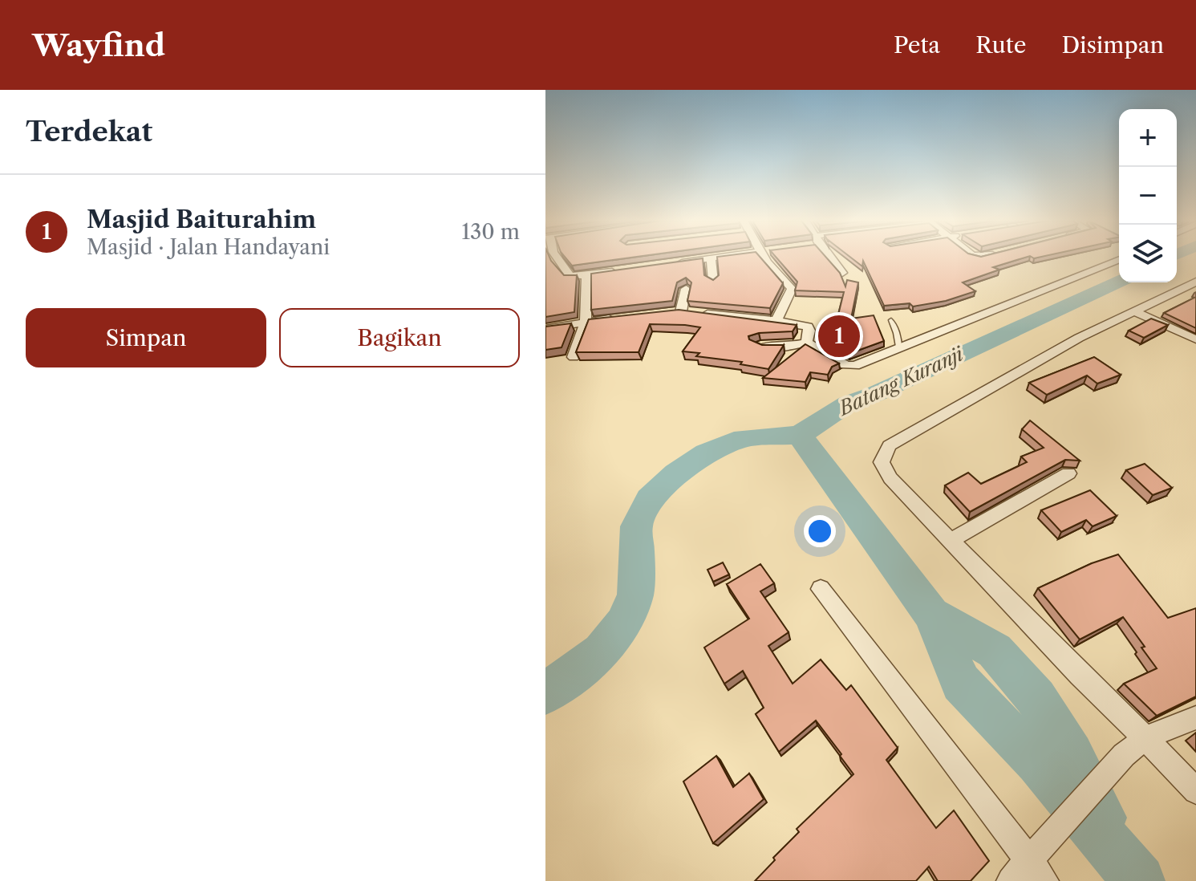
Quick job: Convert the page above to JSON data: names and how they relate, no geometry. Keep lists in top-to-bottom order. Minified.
{"water":["Batang Kuranji"],"page":{"header":"Wayfind","nav":["Peta","Rute","Disimpan"],"heading":"Terdekat","map_buttons":["+","−"],"list":[{"mark":"1","name":"Masjid Baiturahim","note":"Masjid · Jalan Handayani","value":"130 m"}],"buttons":["Simpan","Bagikan"],"pins":"1"}}
